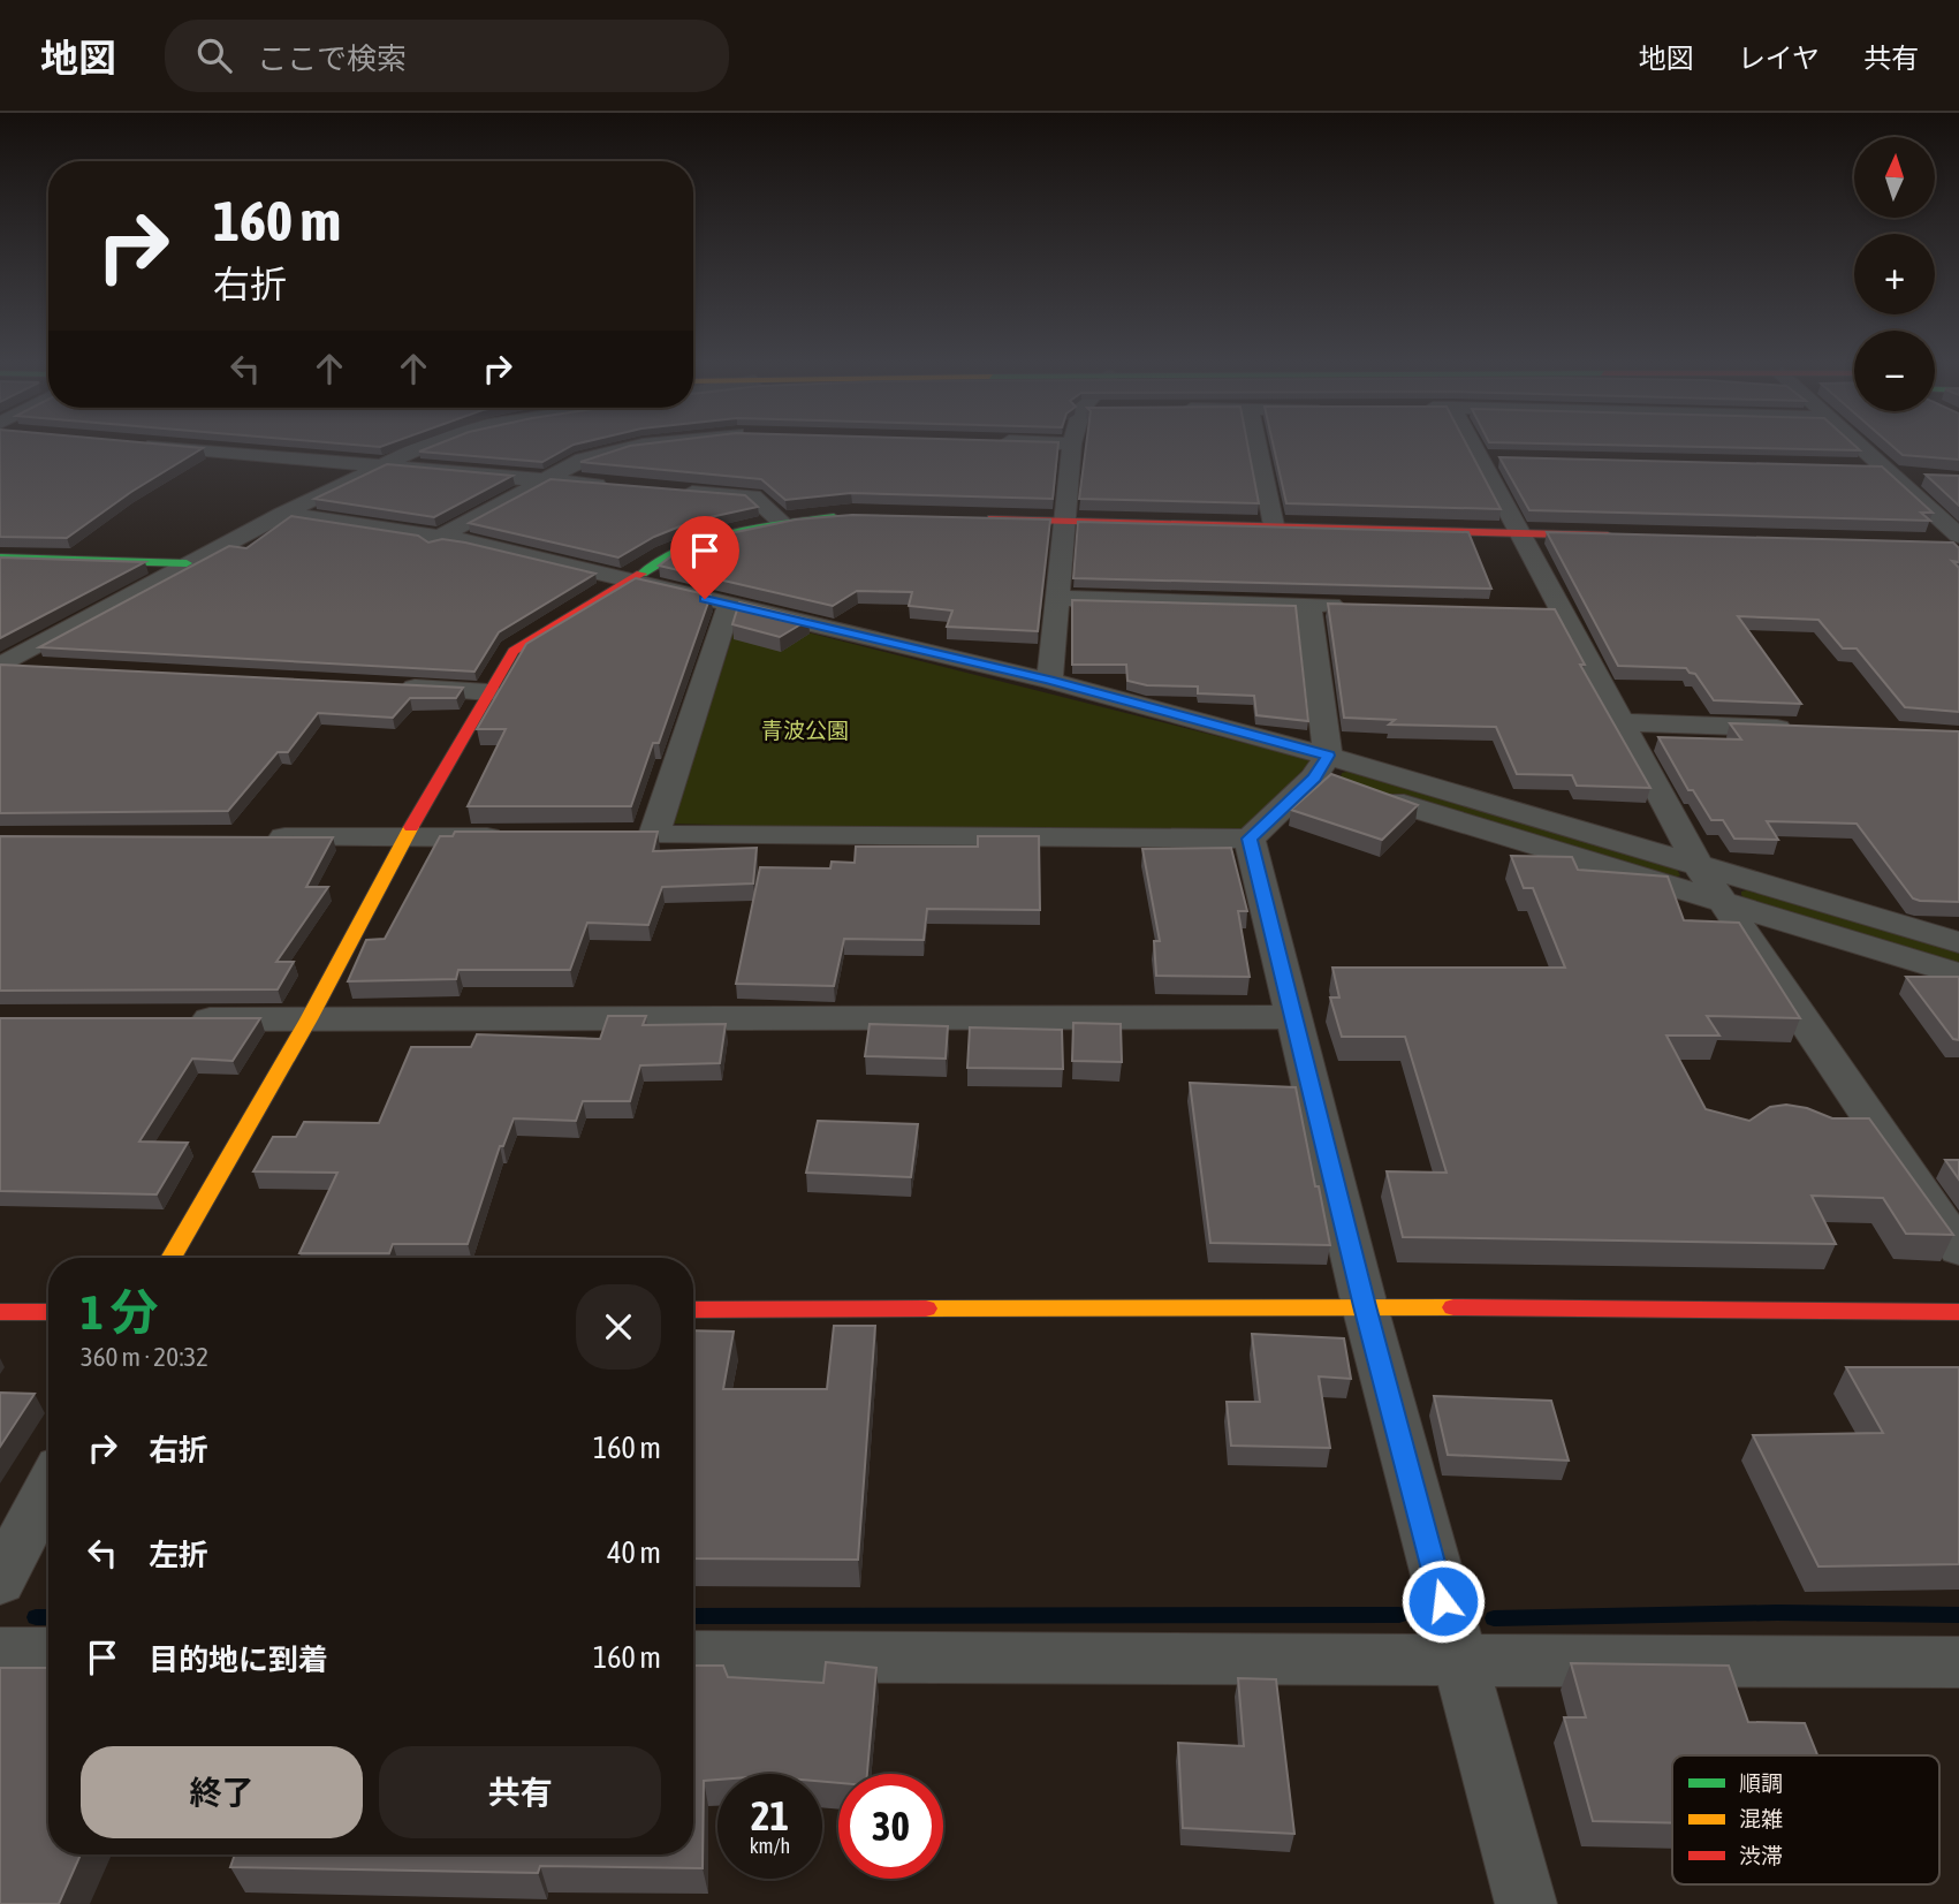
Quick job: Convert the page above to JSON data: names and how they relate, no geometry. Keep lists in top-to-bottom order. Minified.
{"parks":["青波公園"],"legend":["順調","混雑","渋滞"],"north":"top","page":{"header":"地図","search":"ここで検索","nav":["地図","レイヤ","共有"],"map_buttons":["+","−"],"turn":["160 m","右折"],"heading":["1 分","360 m · 20:32"],"list":[{"name":"右折","value":"160 m"},{"name":"左折","value":"40 m"},{"name":"目的地に到着","value":"160 m"}],"buttons":["終了","共有"],"speed":"21 km/h","limit":"30"}}
